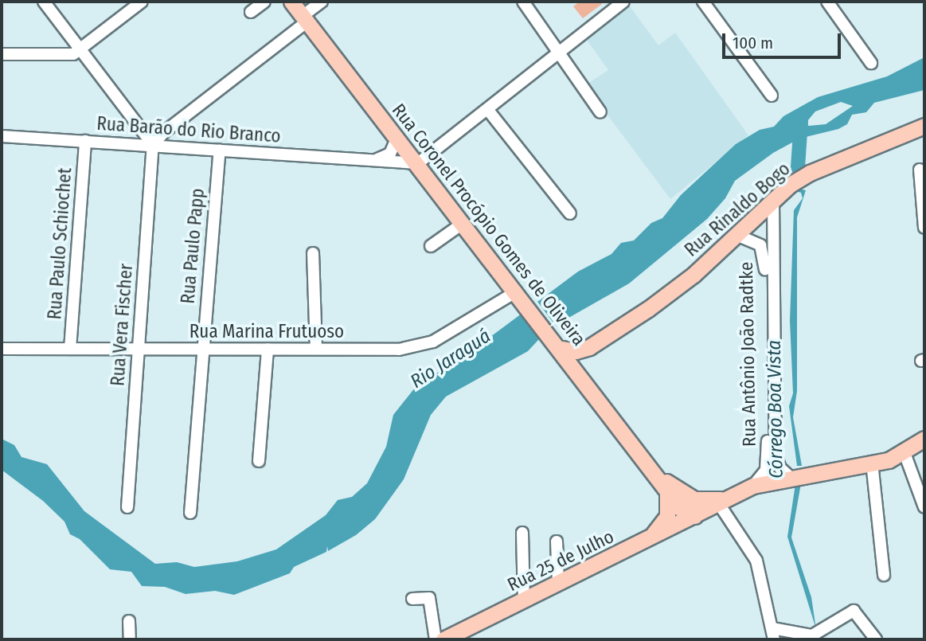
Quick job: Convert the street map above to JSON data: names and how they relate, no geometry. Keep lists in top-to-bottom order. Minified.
{"streets":{"main road":["Rua Rinaldo Bogo","Rua Coronel Procópio Gomes de Oliveira","Rua 25 de Julho"],"street":["Rua Barão do Rio Branco","Rua Paulo Schiochet","Rua Paulo Papp","Rua Vera Fischer","Rua Marina Frutuoso","Rua Antônio João Radtke"]},"crossings":[["Rua Barão do Rio Branco","Rua Coronel Procópio Gomes de Oliveira"],["Rua Barão do Rio Branco","Rua Paulo Schiochet"],["Rua Barão do Rio Branco","Rua Paulo Papp"],["Rua Barão do Rio Branco","Rua Vera Fischer"],["Rua Rinaldo Bogo","Rua Coronel Procópio Gomes de Oliveira"],["Rua Rinaldo Bogo","Rua Antônio João Radtke"],["Rua Coronel Procópio Gomes de Oliveira","Rua Marina Frutuoso"],["Rua Coronel Procópio Gomes de Oliveira","Rua 25 de Julho"],["Rua Paulo Schiochet","Rua Marina Frutuoso"],["Rua Paulo Papp","Rua Marina Frutuoso"],["Rua Vera Fischer","Rua Marina Frutuoso"],["Rua Antônio João Radtke","Rua 25 de Julho"]],"water":["Rio Jaraguá","Córrego Boa Vista"],"scale_bar":"100 m"}
